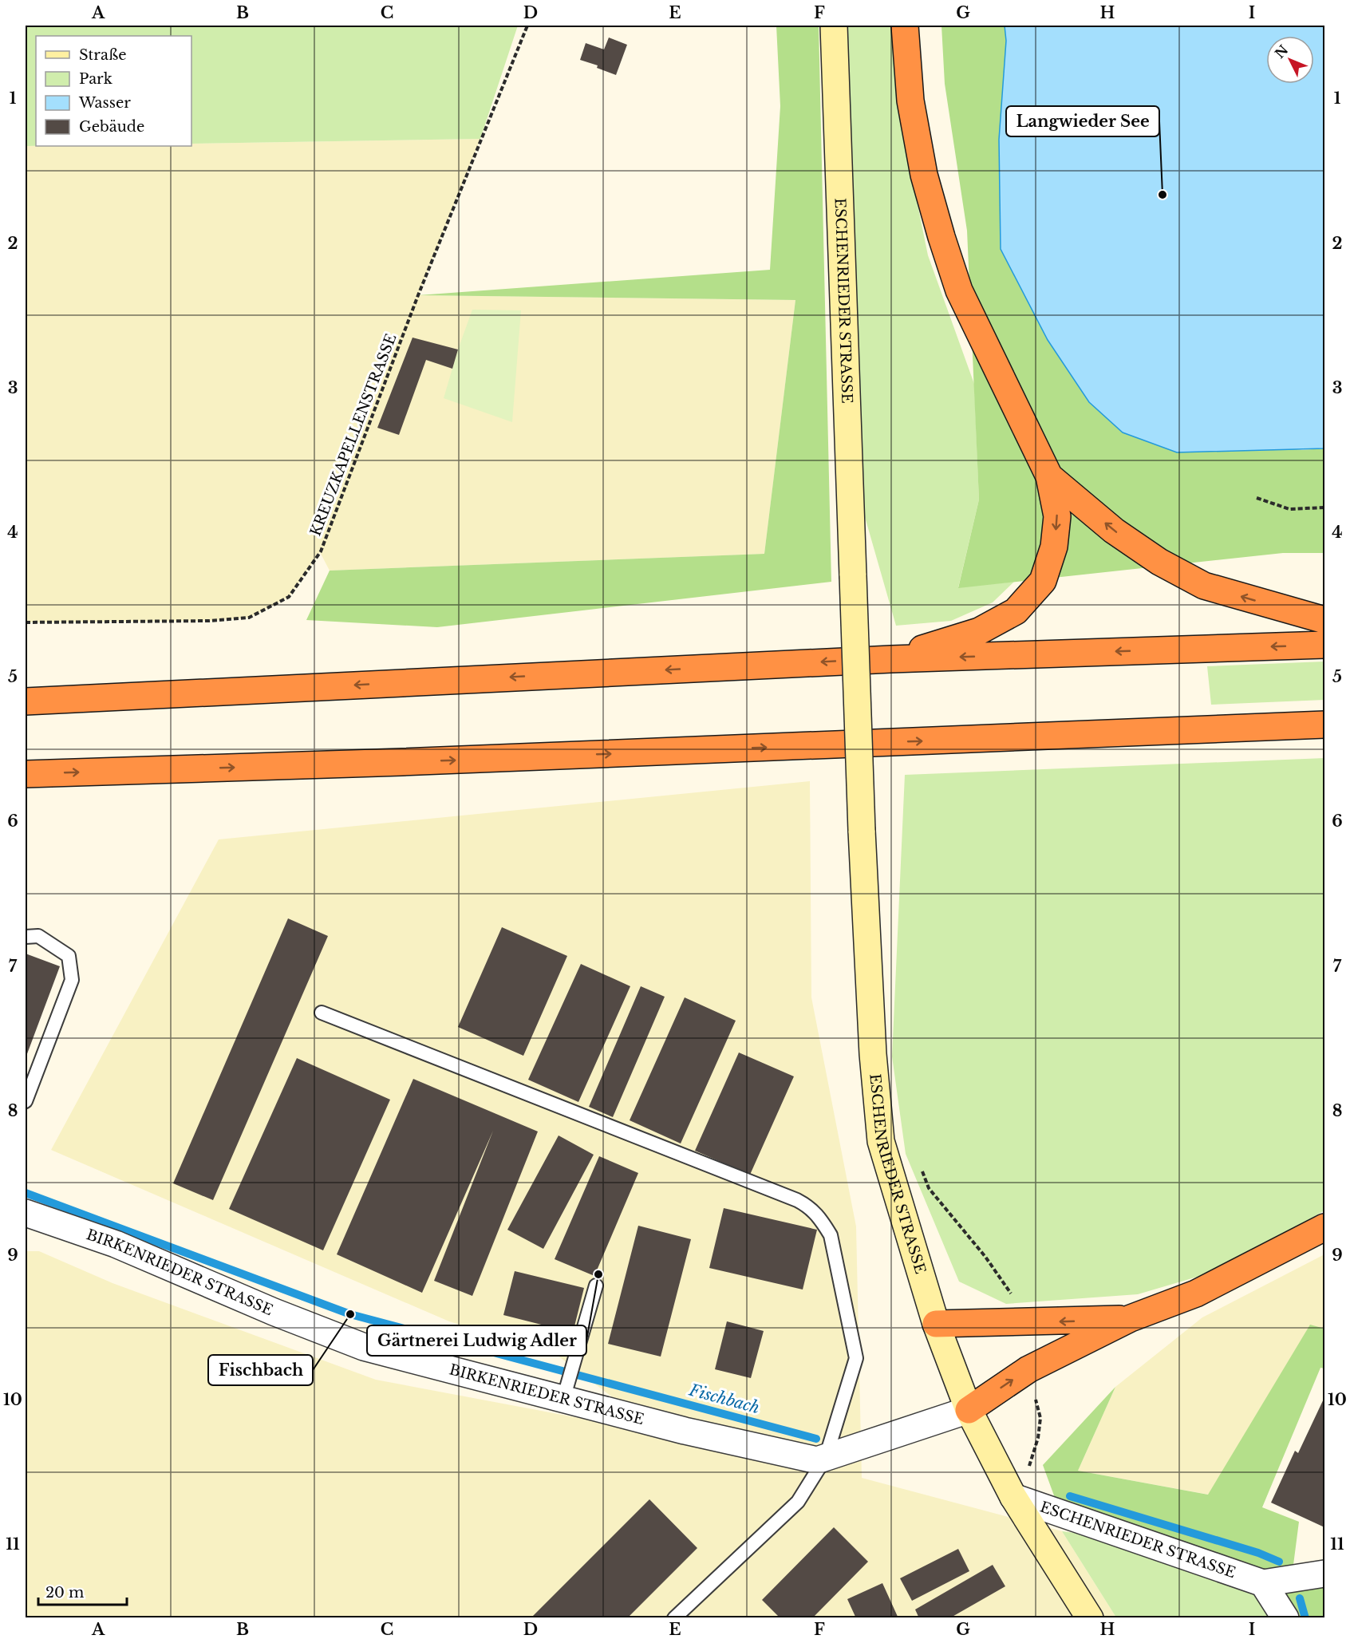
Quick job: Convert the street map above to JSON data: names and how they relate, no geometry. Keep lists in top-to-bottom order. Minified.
{"streets":{"street":["ESCHENRIEDER STRASSE","BIRKENRIEDER STRASSE"],"path":["KREUZKAPELLENSTRASSE"]},"crossings":[["ESCHENRIEDER STRASSE","BIRKENRIEDER STRASSE"]],"water":["Fischbach"],"places":["Langwieder See","Gärtnerei Ludwig Adler","Fischbach"],"legend":["Straße","Park","Wasser","Gebäude"],"scale_bar":"20 m","north":"top left","grid":{"columns":["A","B","C","D","E","F","G","H","I"],"rows":["1","2","3","4","5","6","7","8","9","10","11"]}}
